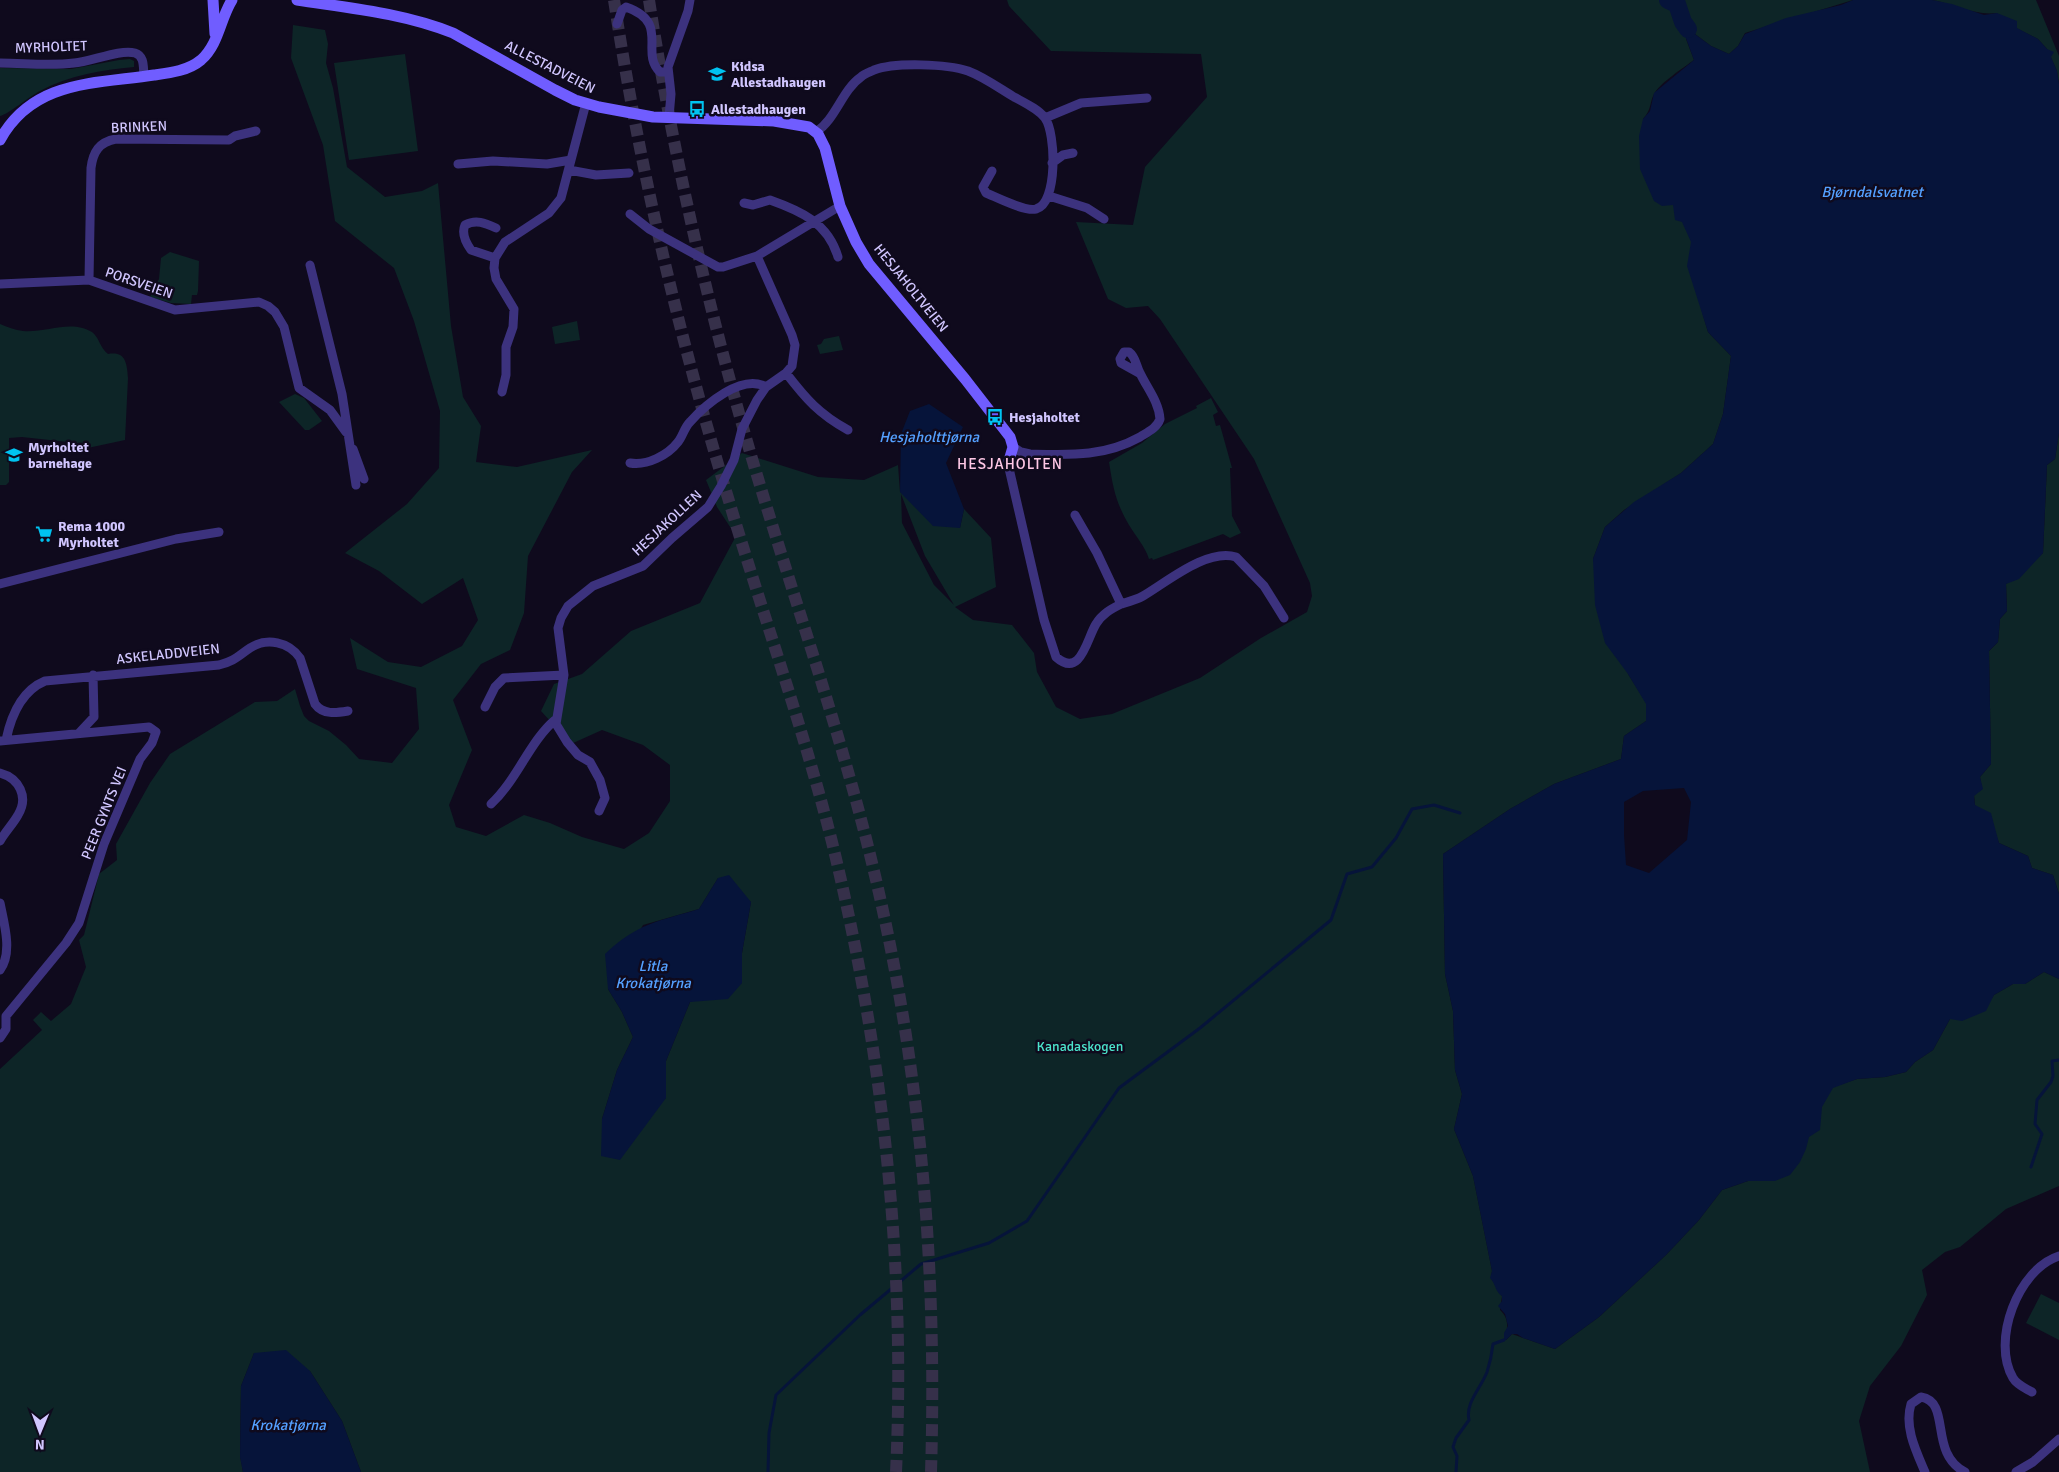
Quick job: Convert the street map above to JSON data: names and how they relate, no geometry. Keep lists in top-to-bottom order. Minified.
{"streets":{"main road":["ALLESTADVEIEN","HESJAHOLTVEIEN"],"street":["MYRHOLTET","BRINKEN","PORSVEIEN","HESJAKOLLEN","ASKELADDVEIEN","PEER GYNTS VEI"]},"crossings":[["ALLESTADVEIEN","HESJAHOLTVEIEN"],["BRINKEN","PORSVEIEN"],["ASKELADDVEIEN","PEER GYNTS VEI"]],"districts":["HESJAHOLTEN"],"water":["Bjørndalsvatnet","Hesjaholttjørna","Litla Krokatjørna","Krokatjørna"],"parks":["Kanadaskogen"],"places":{"school or university":["Kidsa Allestadhaugen","Myrholtet barnehage"],"bus stop":["Allestadhaugen","Hesjaholtet"],"supermarket":["Rema 1000 Myrholtet"]},"north":"bottom"}
